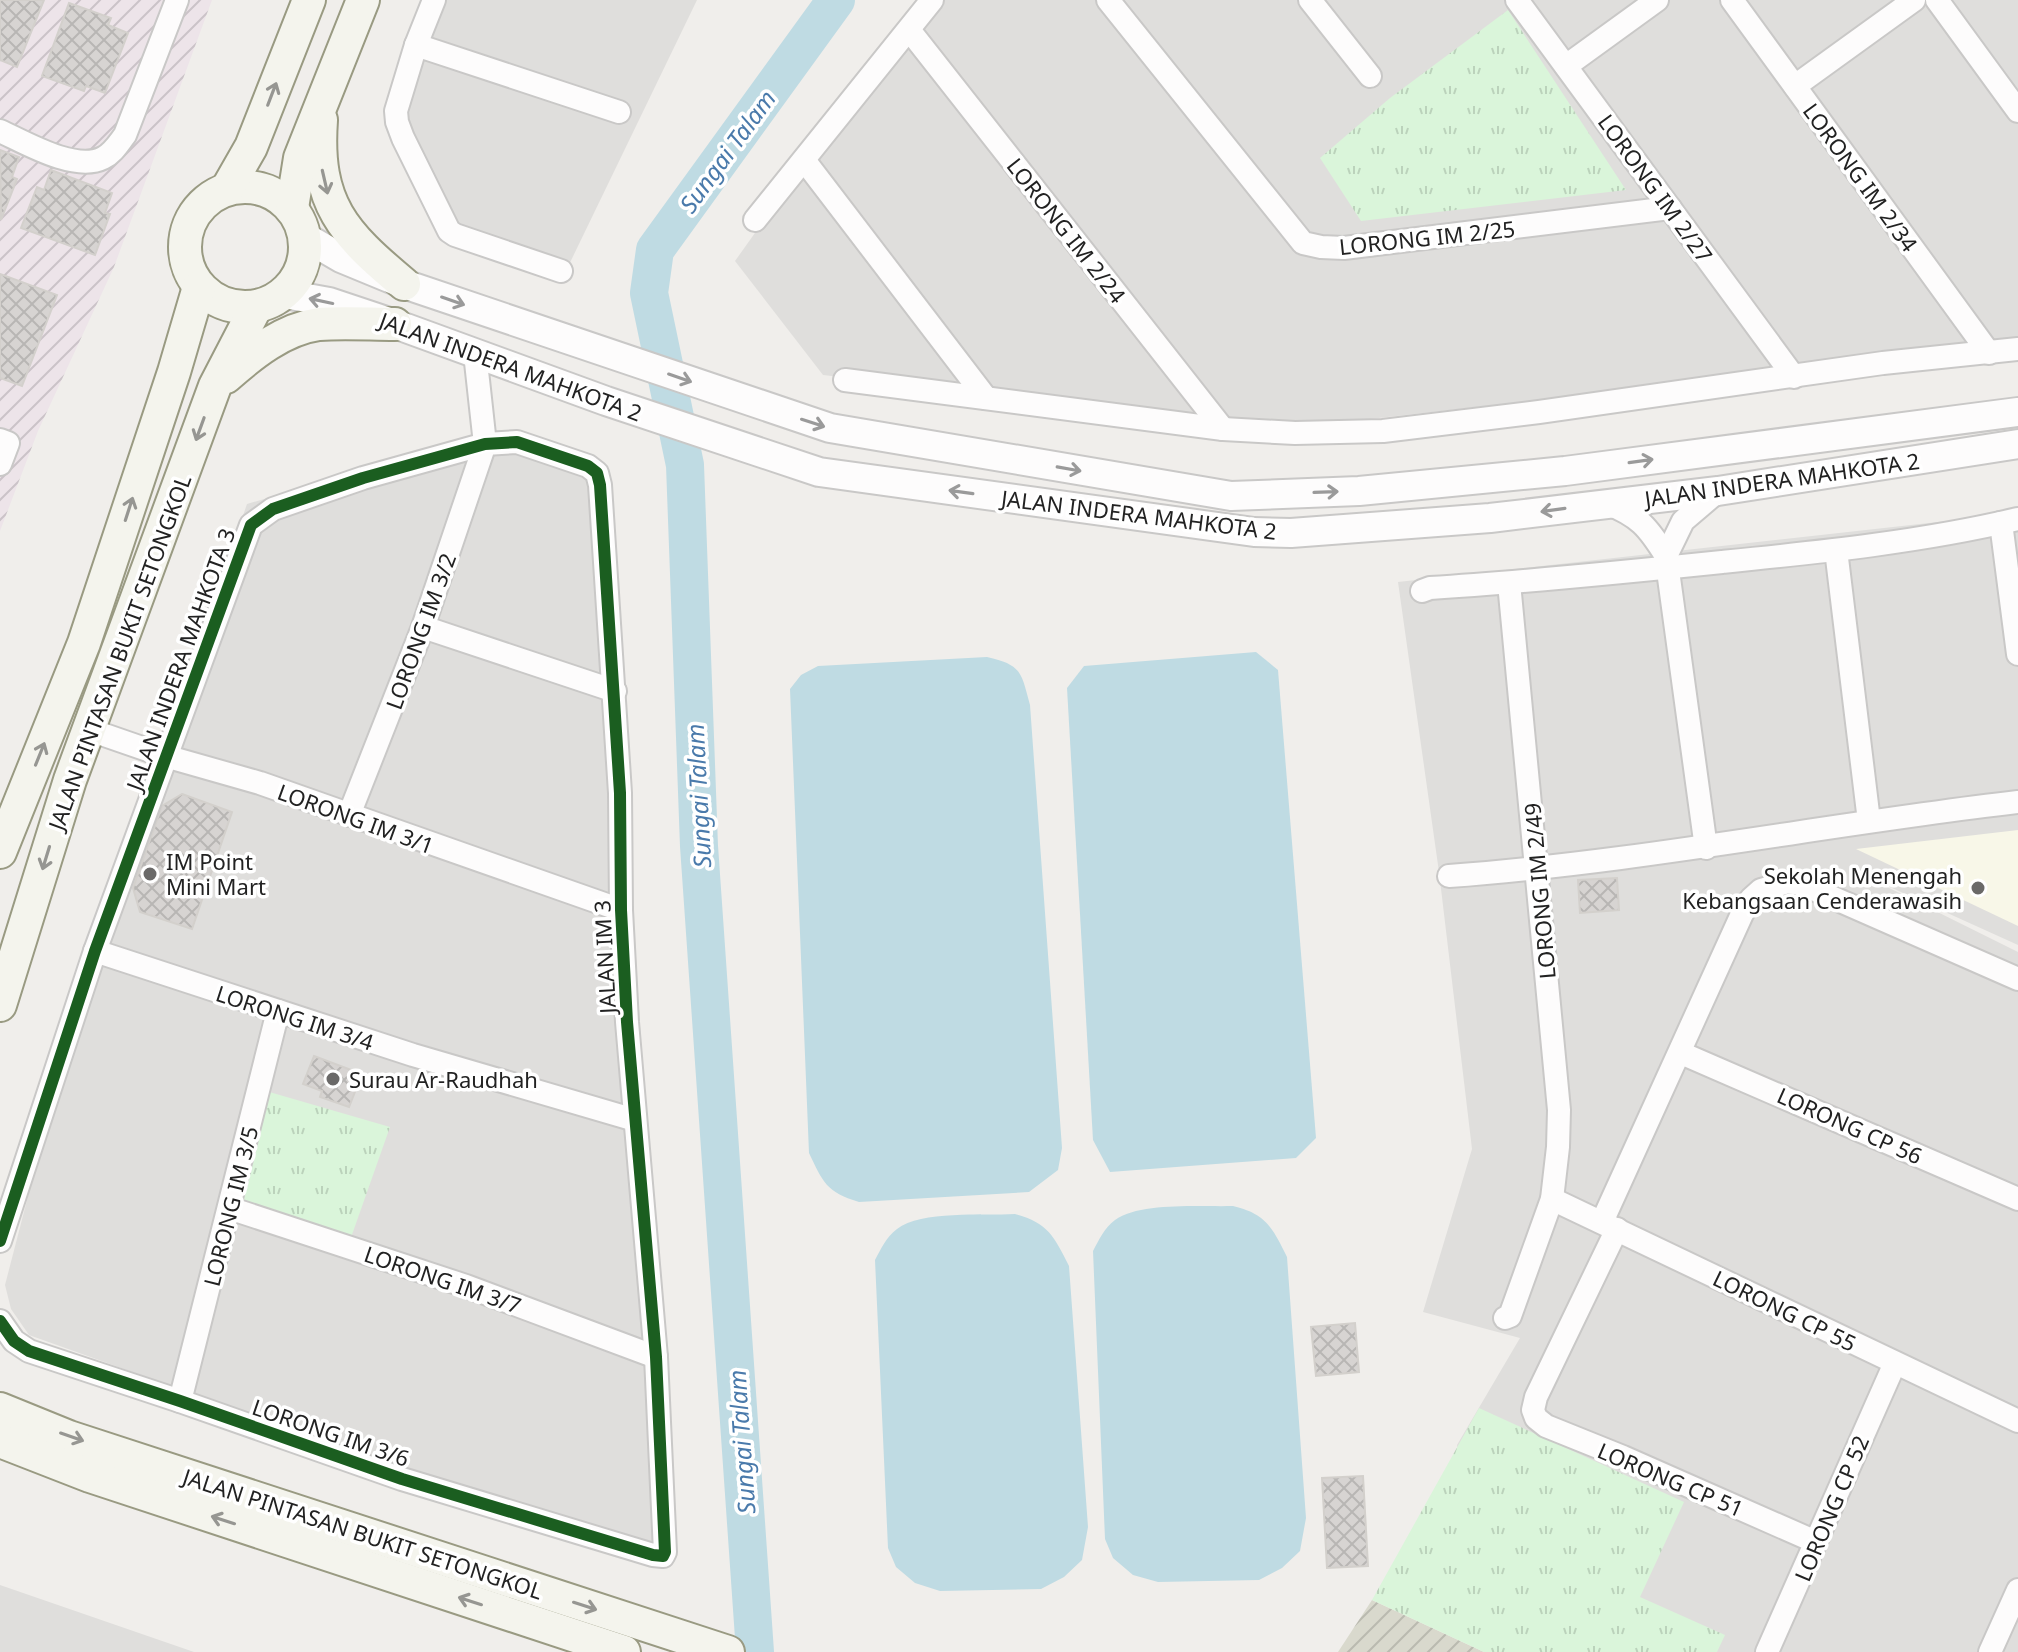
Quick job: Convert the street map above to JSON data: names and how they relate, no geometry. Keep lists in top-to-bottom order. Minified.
{"streets":{"main road":["JALAN PINTASAN BUKIT SETONGKOL"],"street":["LORONG IM 2/34","LORONG IM 2/27","LORONG IM 2/24","LORONG IM 2/25","JALAN INDERA MAHKOTA 2","LORONG IM 3/2","JALAN INDERA MAHKOTA 3","LORONG IM 3/1","LORONG IM 2/49","JALAN IM 3","LORONG IM 3/4","LORONG CP 56","LORONG IM 3/5","LORONG IM 3/7","LORONG CP 55","LORONG IM 3/6","LORONG CP 51","LORONG CP 52"]},"crossings":[["LORONG IM 2/27","LORONG IM 2/25"],["JALAN INDERA MAHKOTA 2","JALAN PINTASAN BUKIT SETONGKOL"],["LORONG IM 3/2","JALAN INDERA MAHKOTA 3"],["LORONG IM 3/2","LORONG IM 3/1"],["LORONG IM 3/2","JALAN IM 3"],["JALAN PINTASAN BUKIT SETONGKOL","LORONG IM 3/1"],["JALAN INDERA MAHKOTA 3","LORONG IM 3/1"],["JALAN INDERA MAHKOTA 3","JALAN IM 3"],["JALAN INDERA MAHKOTA 3","LORONG IM 3/4"],["LORONG IM 3/1","JALAN IM 3"],["LORONG IM 2/49","LORONG CP 55"],["JALAN IM 3","LORONG IM 3/4"],["JALAN IM 3","LORONG IM 3/7"],["JALAN IM 3","LORONG IM 3/6"],["LORONG IM 3/4","LORONG IM 3/5"],["LORONG IM 3/5","LORONG IM 3/7"],["LORONG IM 3/5","LORONG IM 3/6"],["LORONG CP 55","LORONG CP 51"],["LORONG CP 55","LORONG CP 52"],["LORONG CP 51","LORONG CP 52"]],"water":["Sungai Talam"],"places":["IM Point Mini Mart","Sekolah Menengah Kebangsaan Cenderawasih","Surau Ar-Raudhah"]}
